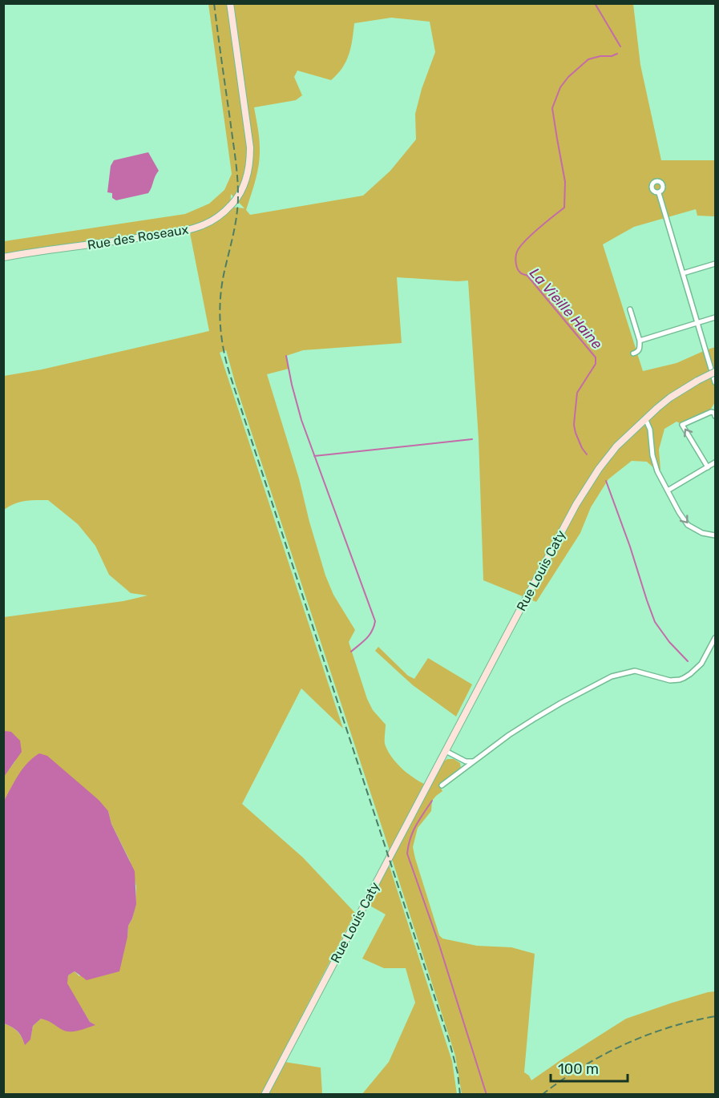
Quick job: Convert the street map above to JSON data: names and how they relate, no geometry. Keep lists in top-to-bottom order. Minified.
{"streets":{"main road":["Rue des Roseaux","Rue Louis Caty"]},"water":["La Vieille Haine"],"scale_bar":"100 m"}
